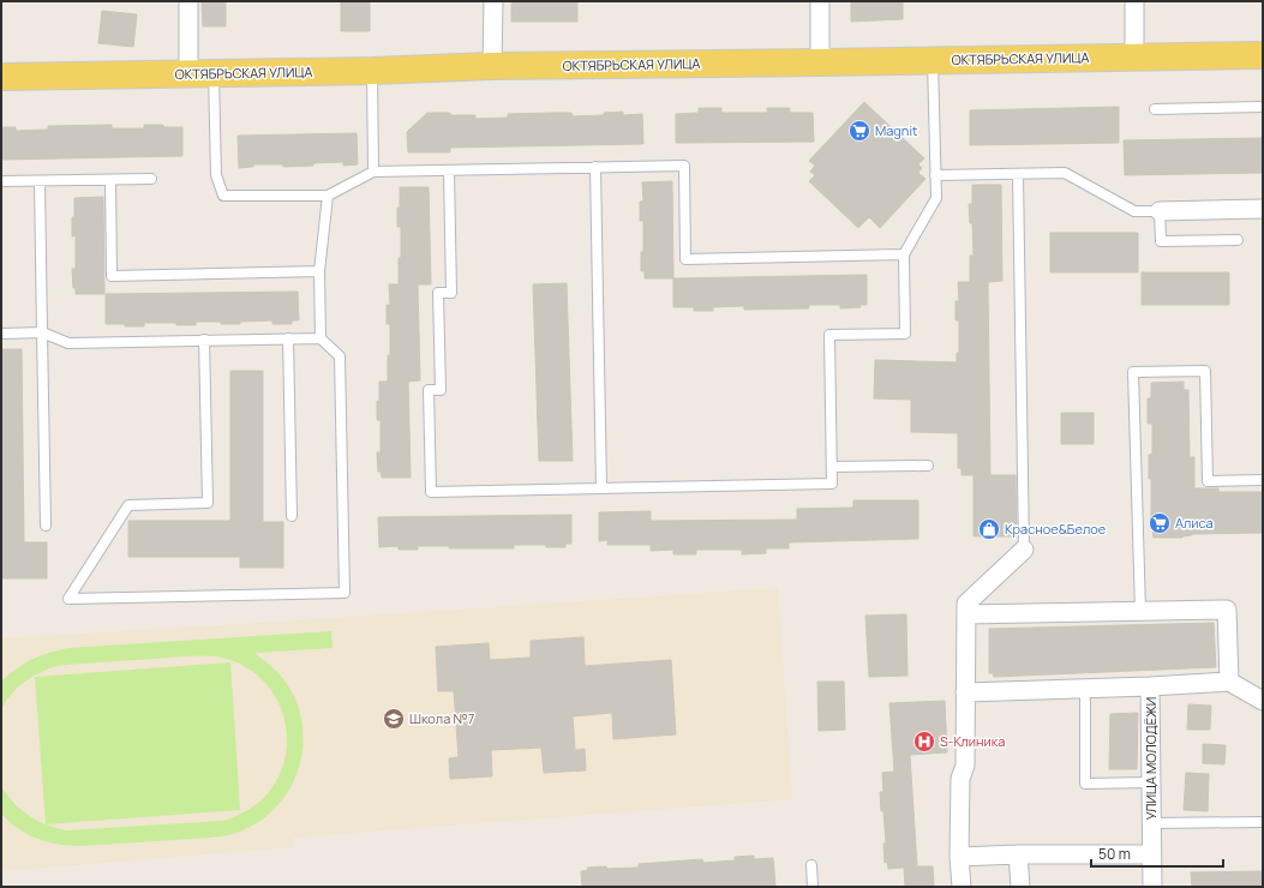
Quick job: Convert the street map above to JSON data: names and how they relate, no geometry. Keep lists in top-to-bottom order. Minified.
{"streets":{"main road":["ОКТЯБРЬСКАЯ УЛИЦА"],"street":["УЛИЦА МОЛОДЁЖИ"]},"places":{"supermarket":["Magnit","Алиса"],"shop":["Красное&Белое"],"school or university":["Школа №7"],"hospital":["S-Клиника"]},"scale_bar":"50 m"}
